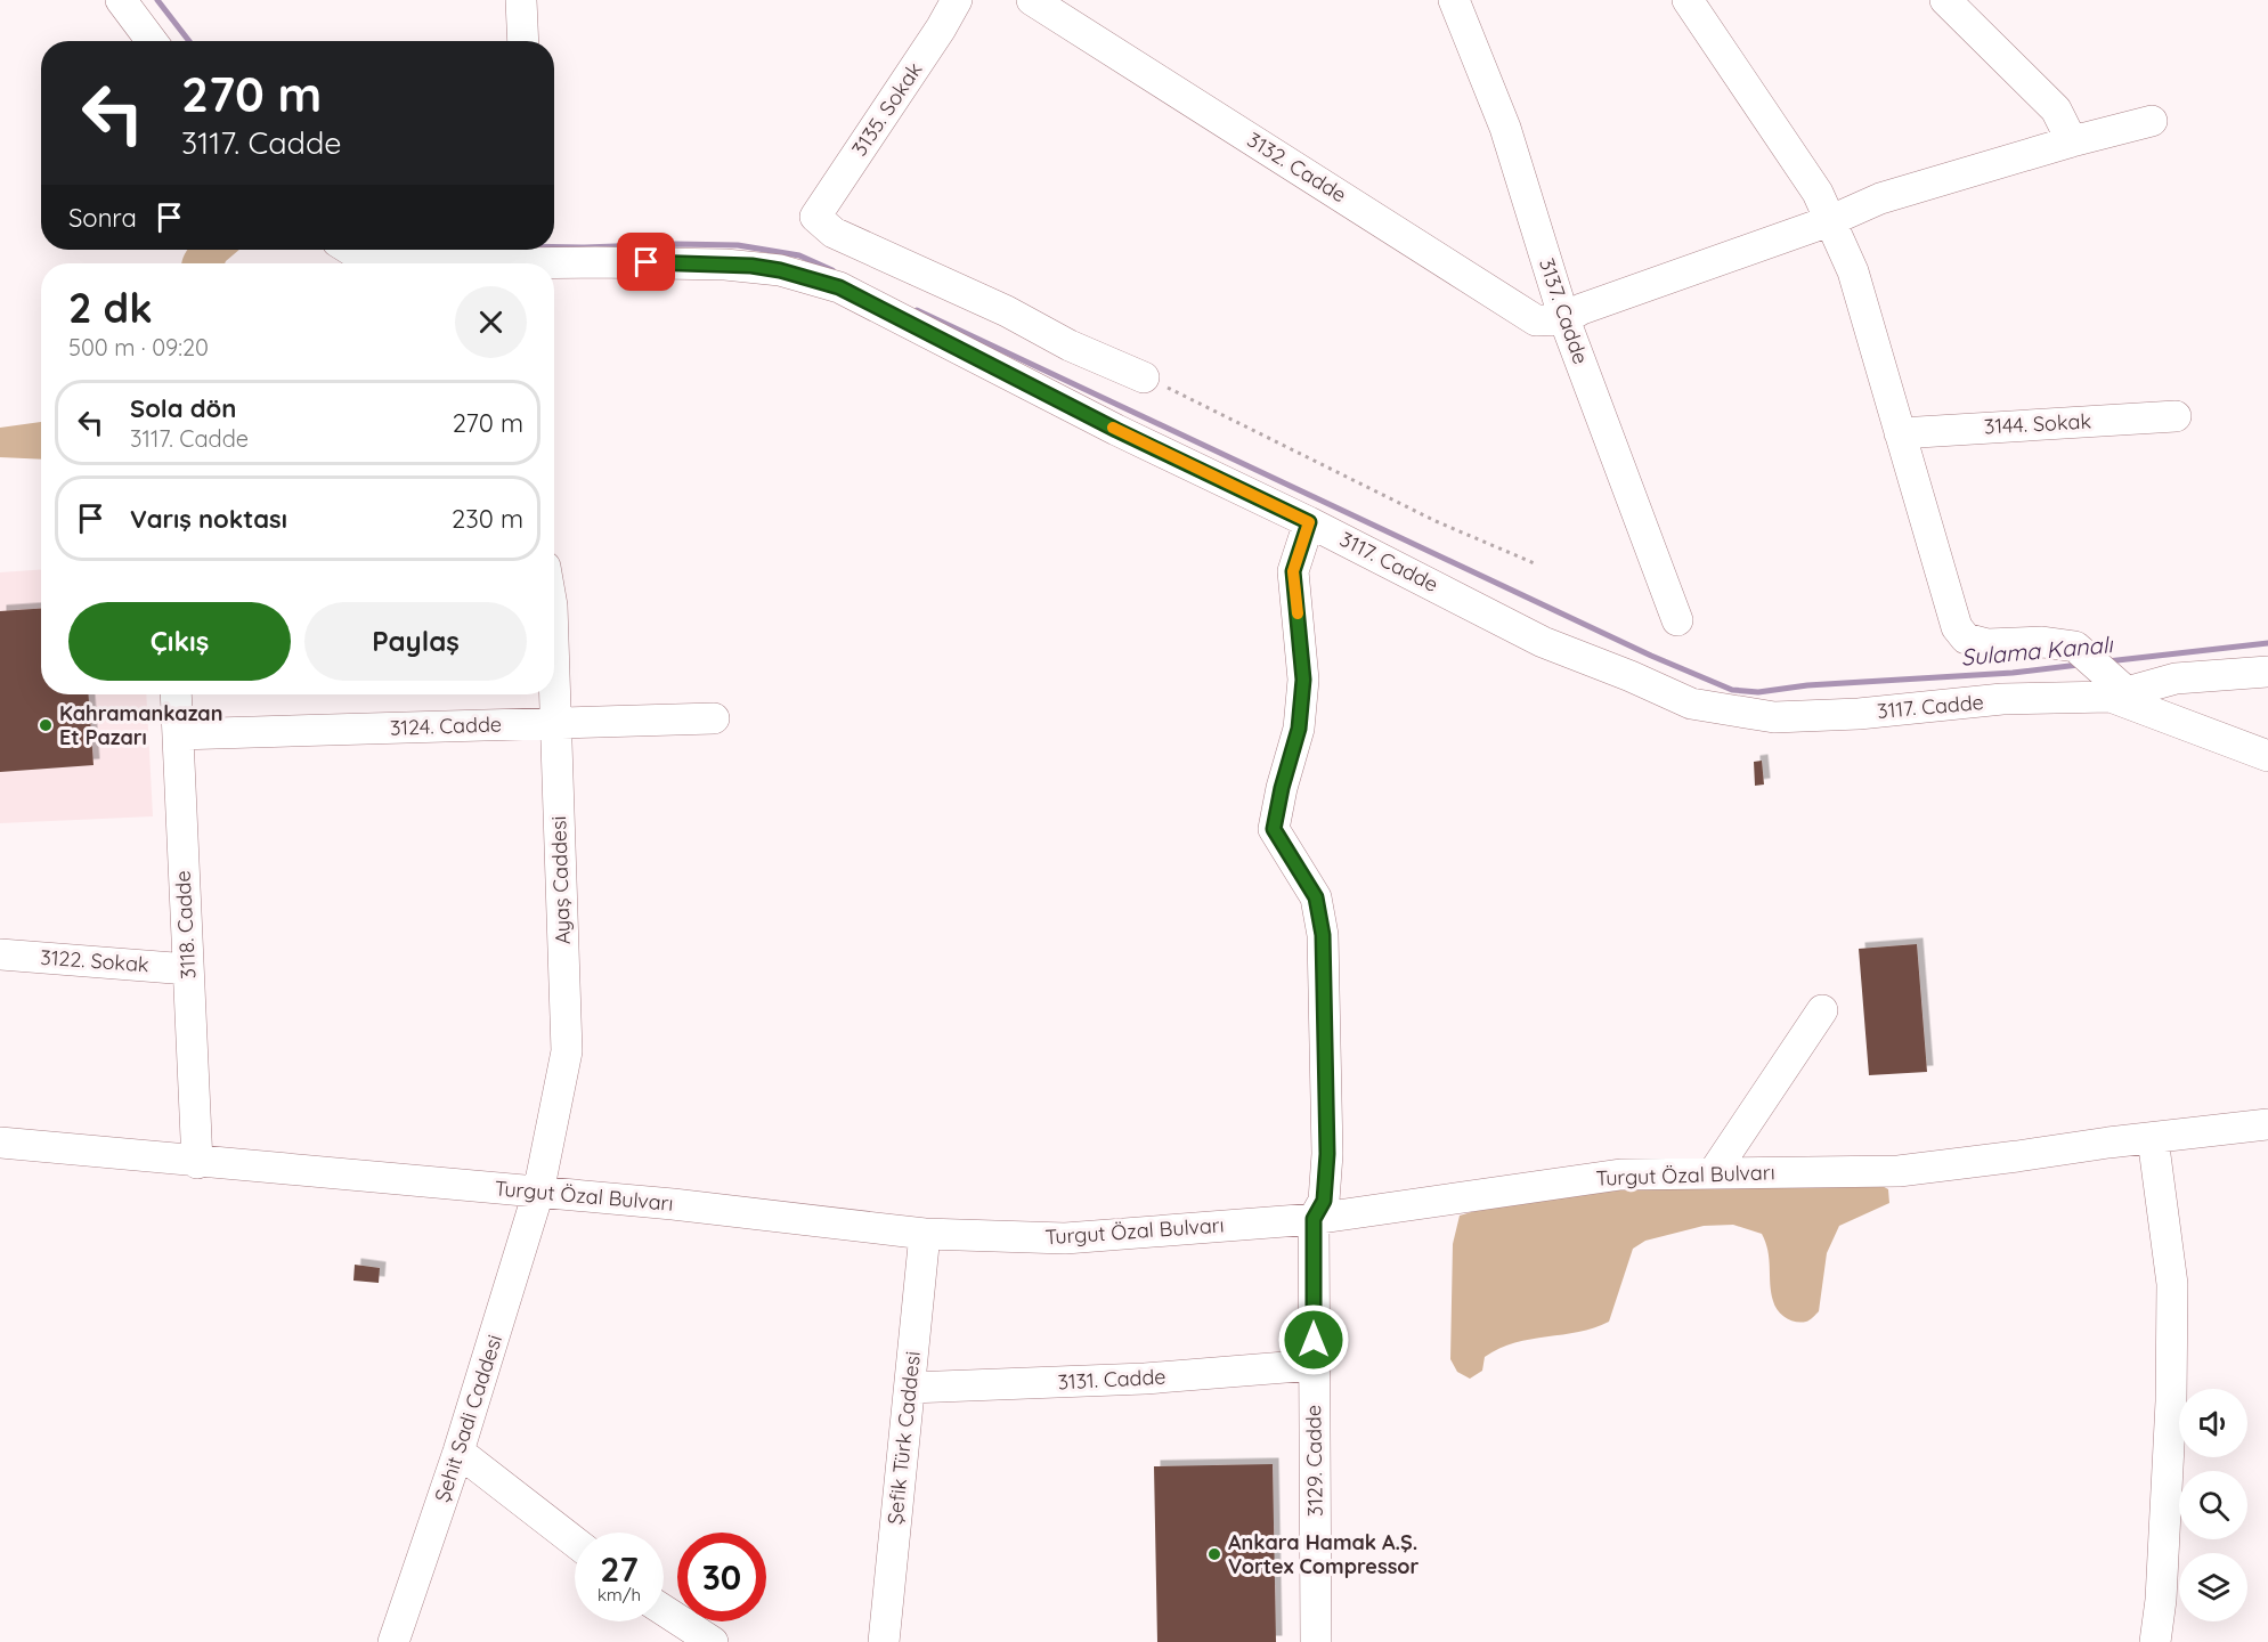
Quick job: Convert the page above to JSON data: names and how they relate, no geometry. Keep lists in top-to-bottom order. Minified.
{"streets":{"street":["3135. Sokak","3132. Cadde","3137. Cadde","3144. Sokak","3117. Cadde","3124. Cadde","Ayaş Caddesi","3118. Cadde","3122. Sokak","Turgut Özal Bulvarı","3131. Cadde","Şehit Sadi Caddesi","Şefik Türk Caddesi","3129. Cadde"]},"crossings":[["3132. Cadde","3137. Cadde"],["3117. Cadde","3129. Cadde"],["3124. Cadde","Ayaş Caddesi"],["3124. Cadde","3118. Cadde"],["Ayaş Caddesi","Turgut Özal Bulvarı"],["Ayaş Caddesi","Şehit Sadi Caddesi"],["3118. Cadde","3122. Sokak"],["3118. Cadde","Turgut Özal Bulvarı"],["Turgut Özal Bulvarı","Şehit Sadi Caddesi"],["Turgut Özal Bulvarı","Şefik Türk Caddesi"],["Turgut Özal Bulvarı","3129. Cadde"],["3131. Cadde","Şefik Türk Caddesi"],["3131. Cadde","3129. Cadde"]],"water":["Sulama Kanalı"],"places":["Kahramankazan Et Pazarı","Ankara Hamak A.Ş. Vortex Compressor"],"page":{"turn":["270 m","3117. Cadde"],"then":"Sonra","heading":["2 dk","500 m · 09:20"],"list":[{"name":"Sola dön","note":"3117. Cadde","value":"270 m"},{"name":"Varış noktası","value":"230 m"}],"buttons":["Çıkış","Paylaş"],"speed":"27 km/h","limit":"30"}}
